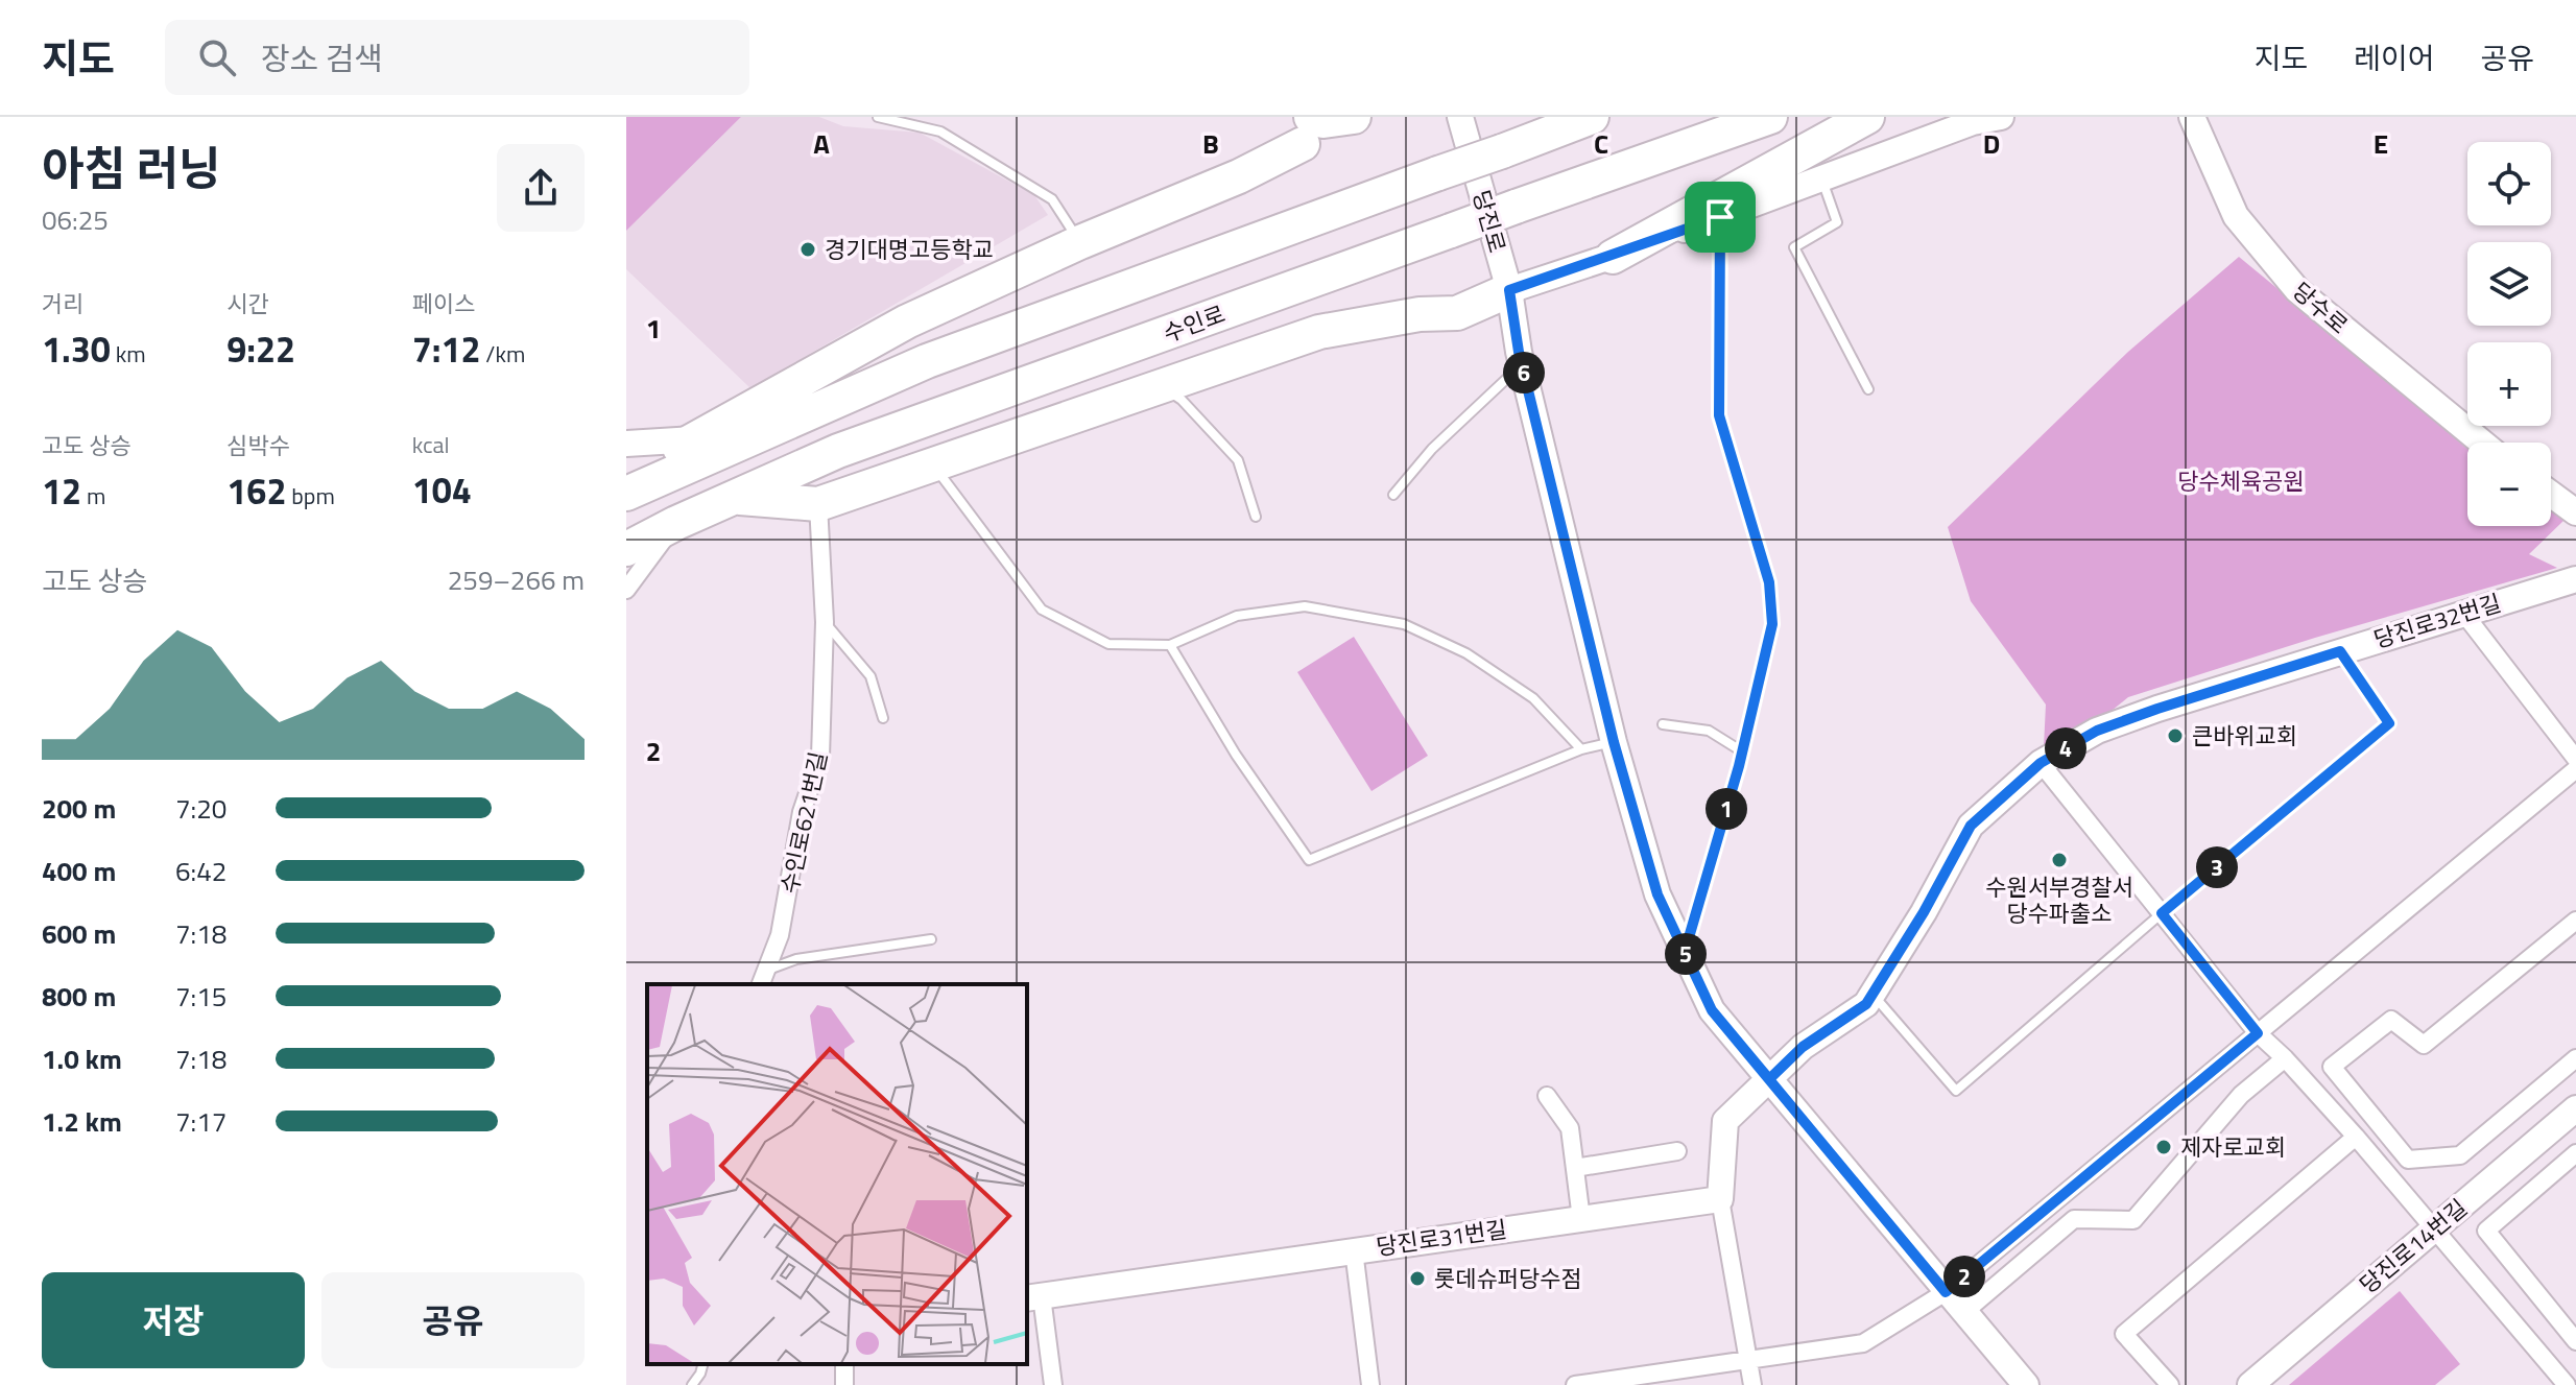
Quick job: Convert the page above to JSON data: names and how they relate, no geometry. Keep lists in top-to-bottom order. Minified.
{"streets":{"highway":["수인로"],"street":["당진로","당수로","당진로32번길","수인로621번길","당진로31번길","당진로14번길"]},"crossings":[["당진로","당진로32번길"]],"parks":["당수체육공원"],"places":["경기대명고등학교","큰바위교회","수원서부경찰서 당수파출소","제자로교회","롯데슈퍼당수점"],"page":{"header":"지도","search":"장소 검색","nav":["지도","레이어","공유"],"heading":["아침 러닝","06:25"],"map_buttons":["+","−"],"stats":[["거리","1.30 km"],["시간","9:22"],["페이스","7:12 /km"],["고도 상승","12 m"],["심박수","162 bpm"],["kcal","104"]],"pins":["6","4","1","3","5","2"],"chart":["고도 상승","259–266 m"],"list":[{"name":"200 m","note":"7:20"},{"name":"400 m","note":"6:42"},{"name":"600 m","note":"7:18"},{"name":"800 m","note":"7:15"},{"name":"1.0 km","note":"7:18"},{"name":"1.2 km","note":"7:17"}],"buttons":["저장","공유"]},"grid":{"columns":["A","B","C","D","E"],"rows":["1","2"]}}
